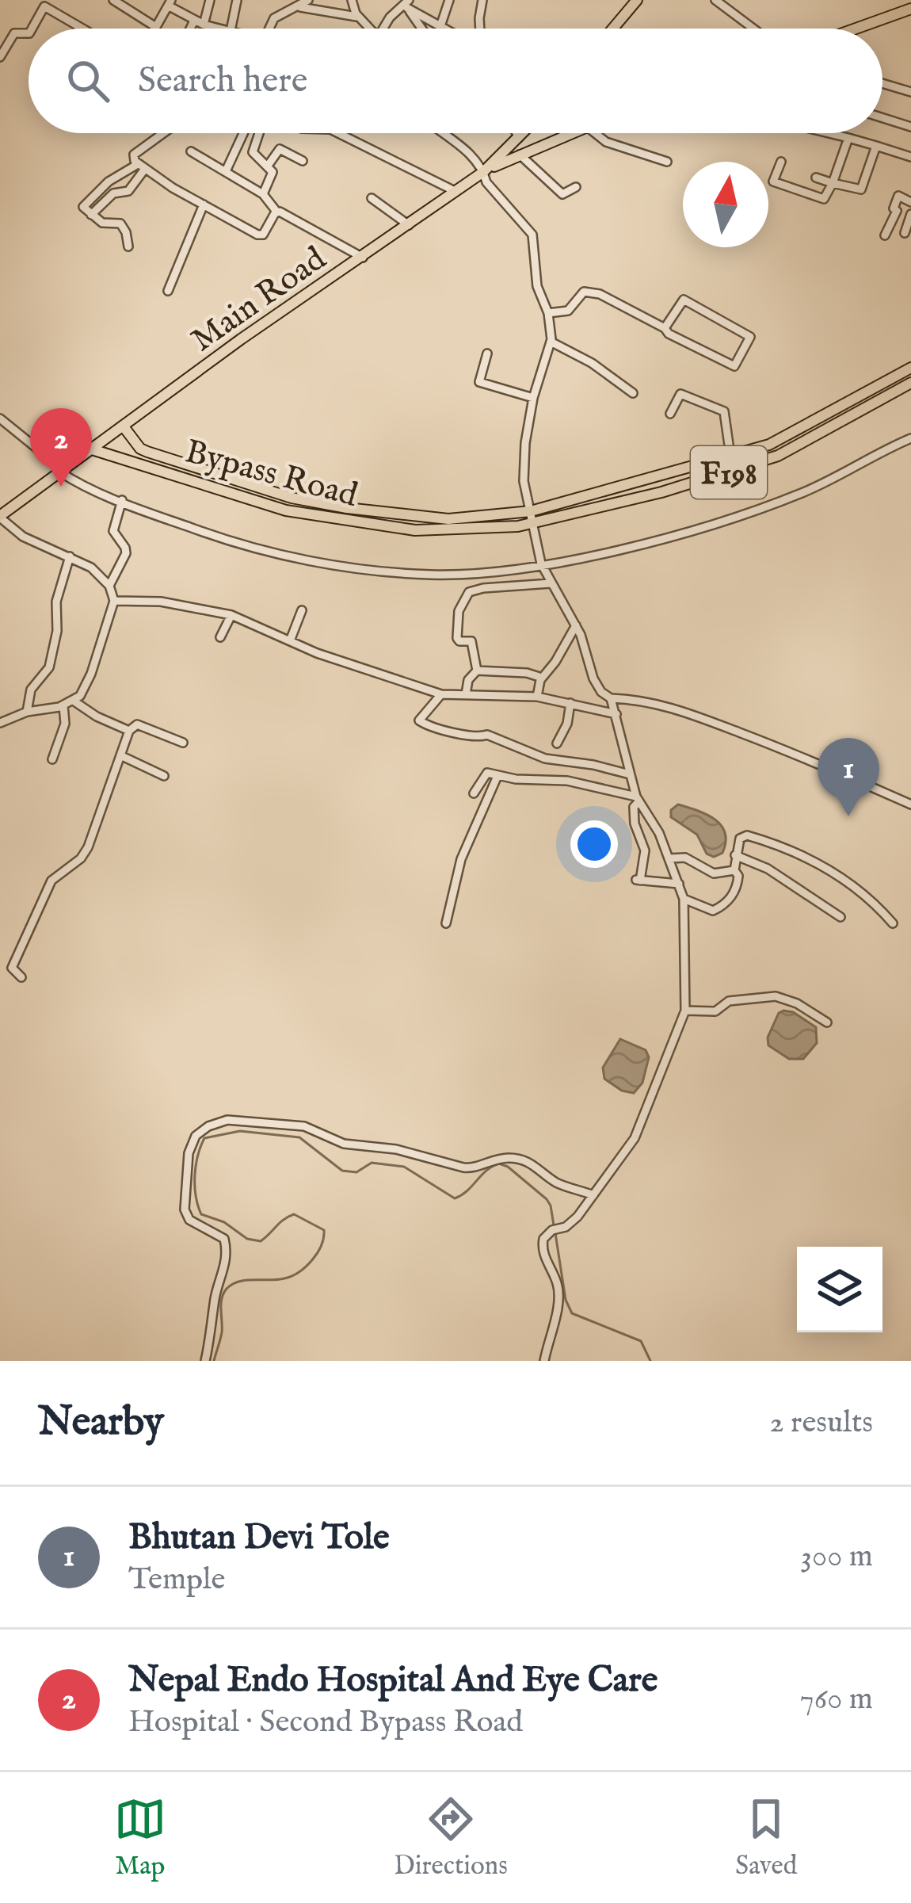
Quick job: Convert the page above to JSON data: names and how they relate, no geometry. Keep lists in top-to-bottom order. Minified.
{"streets":{"main road":["Main Road","Bypass Road","F198"]},"crossings":[["Main Road","F198"],["Bypass Road","F198"]],"north":"top","page":{"search":"Search here","pins":["2","1"],"heading":["Nearby","2 results"],"list":[{"mark":"1","name":"Bhutan Devi Tole","note":"Temple","value":"300 m"},{"mark":"2","name":"Nepal Endo Hospital And Eye Care","note":"Hospital · Second Bypass Road","value":"760 m"}],"nav":["Map","Directions","Saved"]}}
